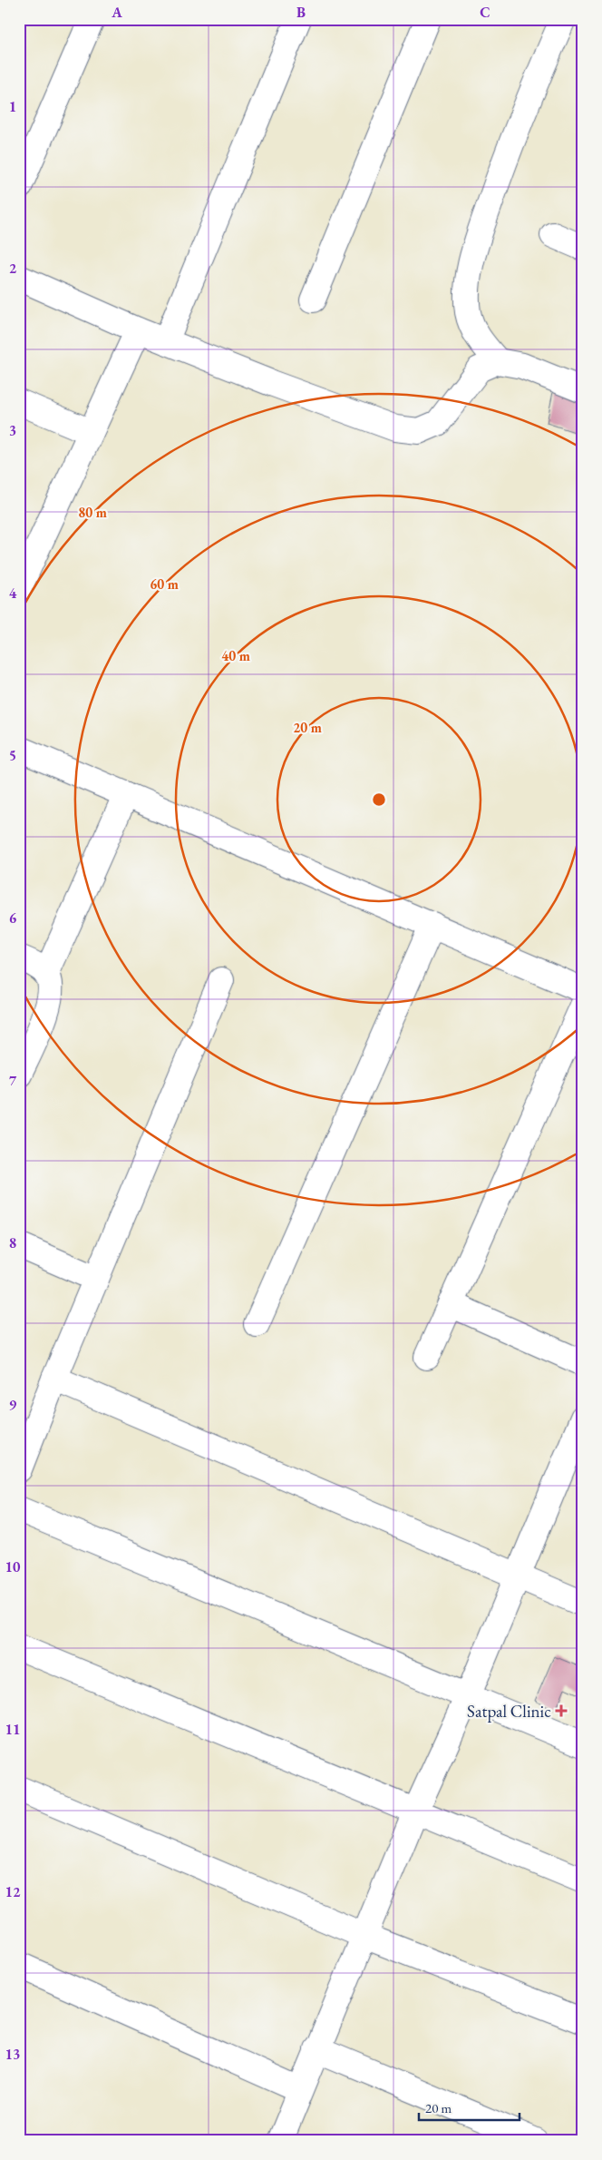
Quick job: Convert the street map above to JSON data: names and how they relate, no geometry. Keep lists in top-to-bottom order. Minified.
{"places":{"health":["Satpal Clinic"]},"scale_bar":"20 m","grid":{"columns":["A","B","C"],"rows":["1","2","3","4","5","6","7","8","9","10","11","12","13"]},"rings":["80 m","60 m","40 m","20 m"]}
